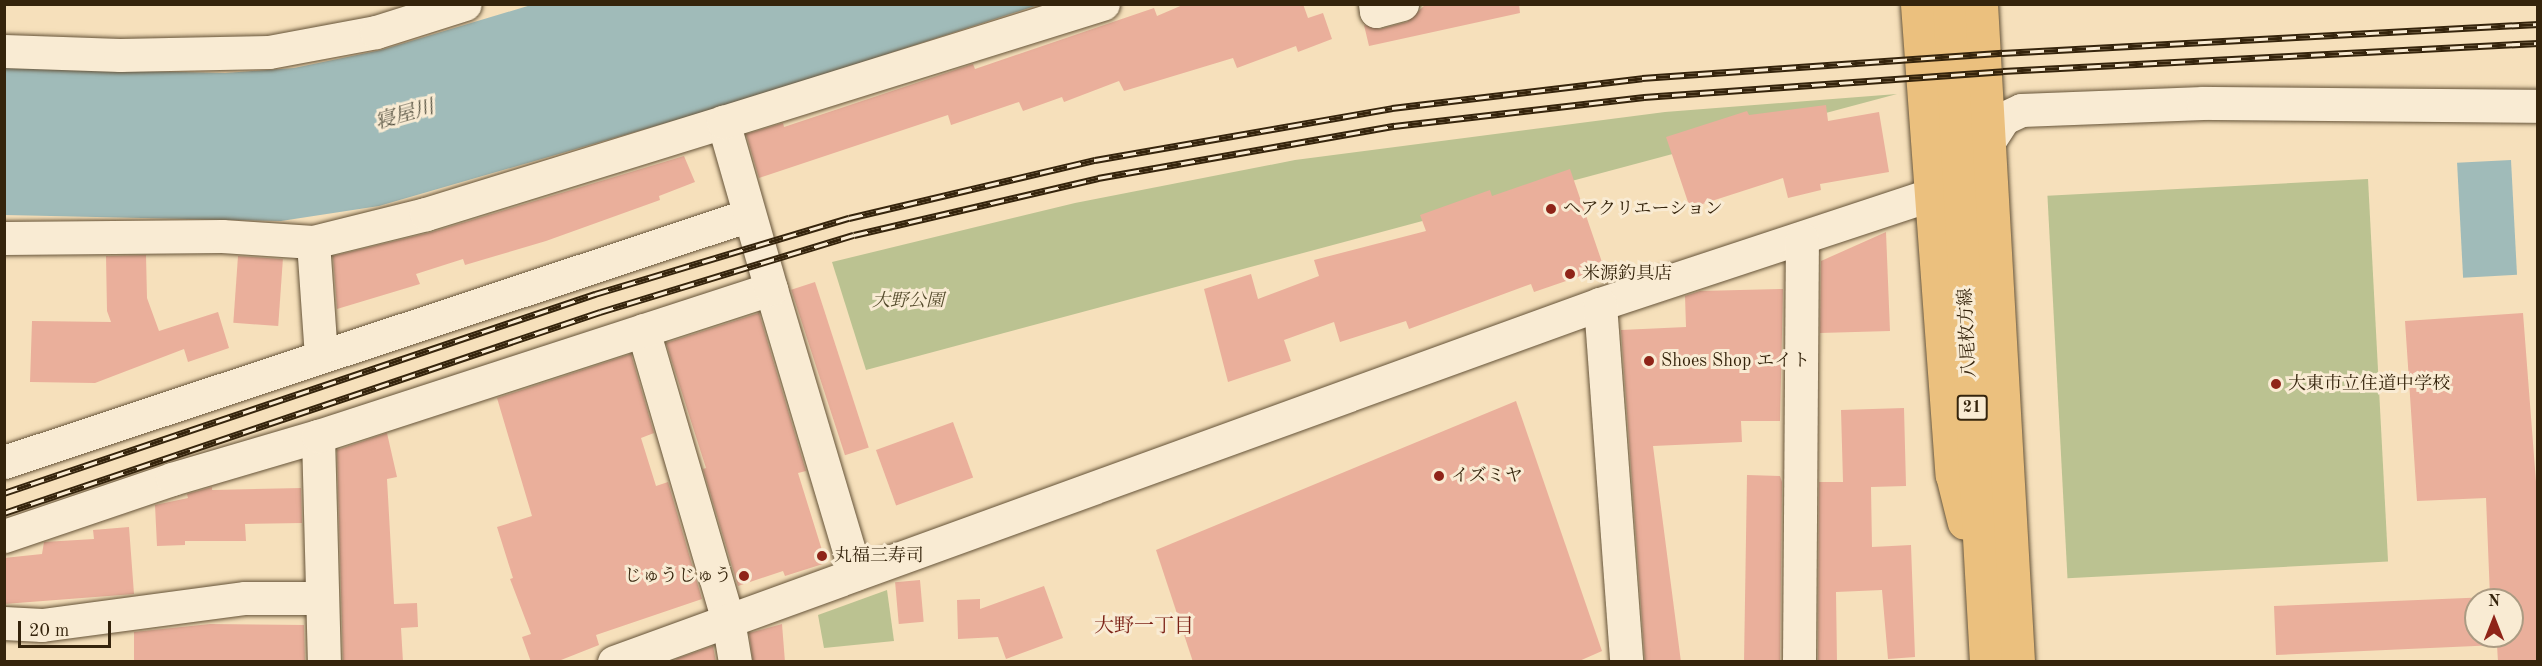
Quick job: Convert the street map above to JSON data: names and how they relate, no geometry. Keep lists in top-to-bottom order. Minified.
{"streets":{"main road":["八尾枚方線","21"]},"districts":["大野一丁目"],"water":["寝屋川"],"parks":["大野公園"],"places":["ヘアクリエーション","米源釣具店","Shoes Shop エイト","大東市立住道中学校","イズミヤ","丸福三寿司","じゅうじゅう"],"scale_bar":"20 m","north":"top"}
